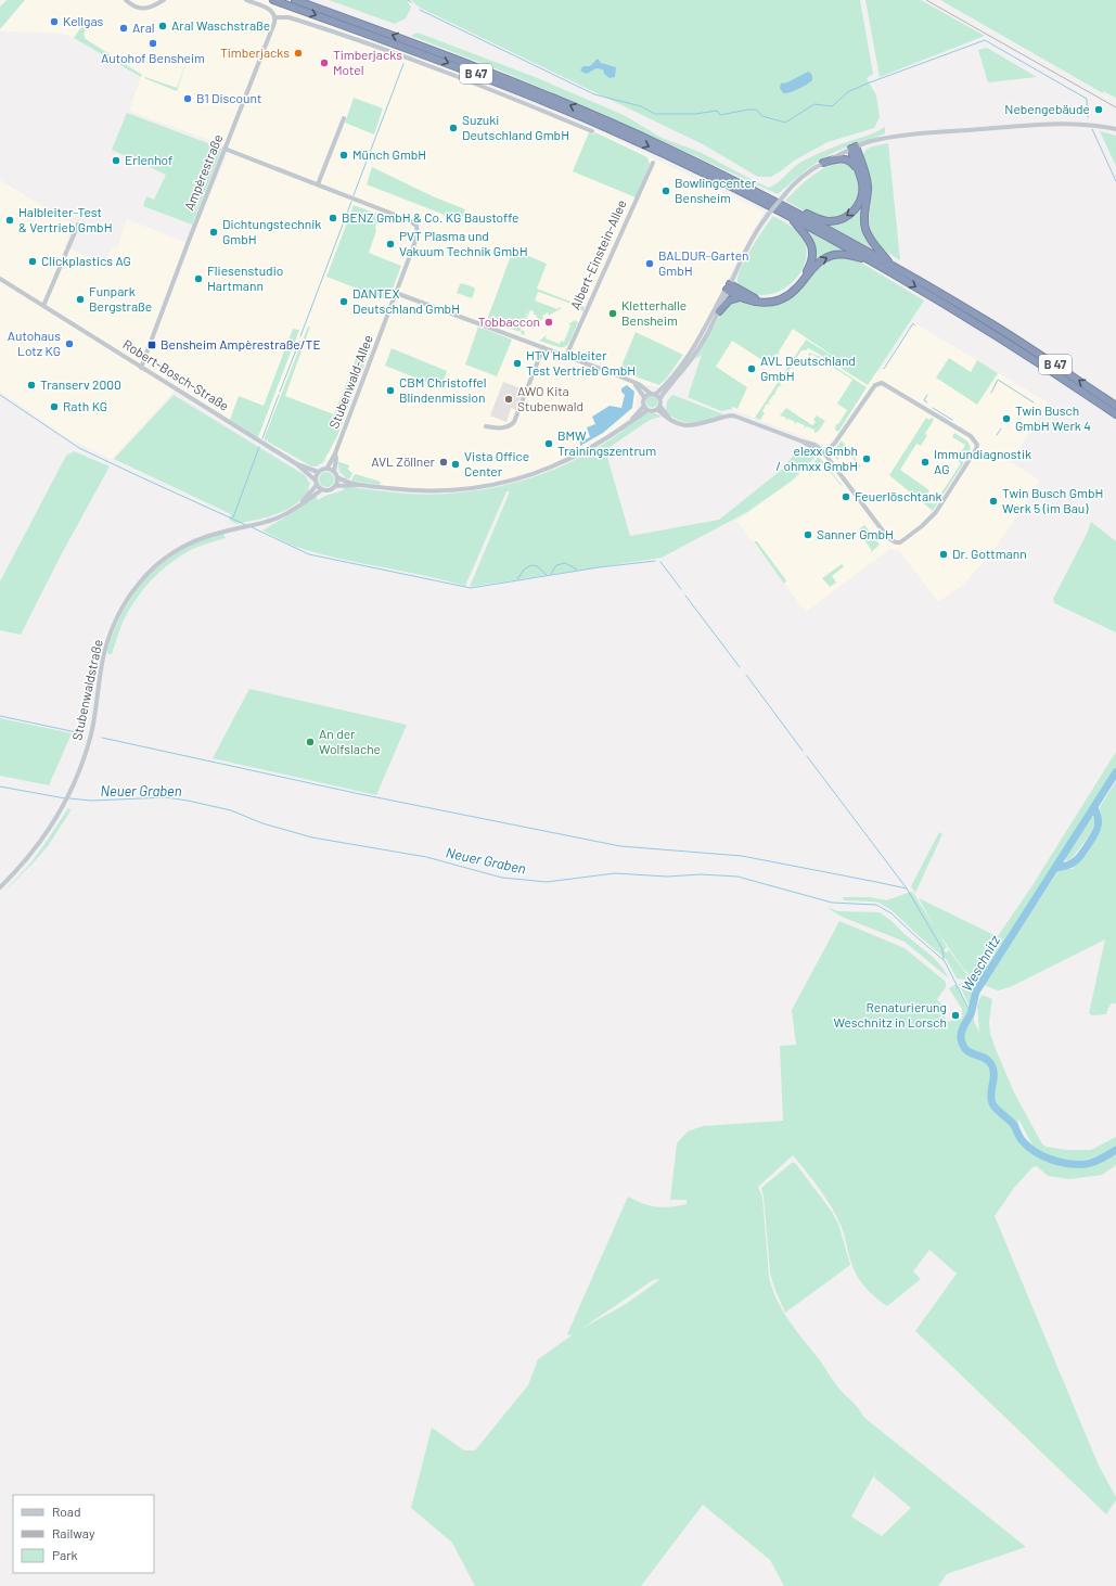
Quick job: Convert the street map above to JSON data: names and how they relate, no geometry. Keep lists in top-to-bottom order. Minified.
{"streets":{"highway":["B 47"],"street":["Ampèrestraße","Albert-Einstein-Allee","Robert-Bosch-Straße","Stubenwald-Allee","Stubenwaldstraße"]},"crossings":[["Ampèrestraße","Robert-Bosch-Straße"],["Robert-Bosch-Straße","Stubenwald-Allee"],["Robert-Bosch-Straße","Stubenwaldstraße"],["Stubenwald-Allee","Stubenwaldstraße"]],"water":["Neuer Graben","Weschnitz"],"places":{"other":["Kellgas","Aral Waschstraße","Aral","Autohof Bensheim","Timberjacks","Timberjacks Motel","B1 Discount","Nebengebäude","Suzuki Deutschland GmbH","Münch GmbH","Erlenhof","Bowlingcenter Bensheim","BENZ GmbH & Co. KG Baustoffe","Halbleiter-Test & Vertrieb GmbH","Dichtungstechnik GmbH","PVT Plasma und Vakuum Technik GmbH","Clickplastics AG","BALDUR-Garten GmbH","Fliesenstudio Hartmann","Funpark Bergstraße","DANTEX Deutschland GmbH","Kletterhalle Bensheim","Tobbaccon","Autohaus Lotz KG","HTV Halbleiter Test Vertrieb GmbH","AVL Deutschland GmbH","Transerv 2000","CBM Christoffel Blindenmission","AWO Kita Stubenwald","Rath KG","Twin Busch GmbH Werk 4","BMW Trainingszentrum","elexx Gmbh / ohmxx GmbH","AVL Zöllner","Immundiagnostik AG","Vista Office Center","Feuerlöschtank","Twin Busch GmbH Werk 5 (im Bau)","Sanner GmbH","Dr. Gottmann","An der Wolfslache","Renaturierung Weschnitz in Lorsch"],"transit":["Bensheim Ampèrestraße/TE"]},"legend":["Road","Railway","Park"]}
